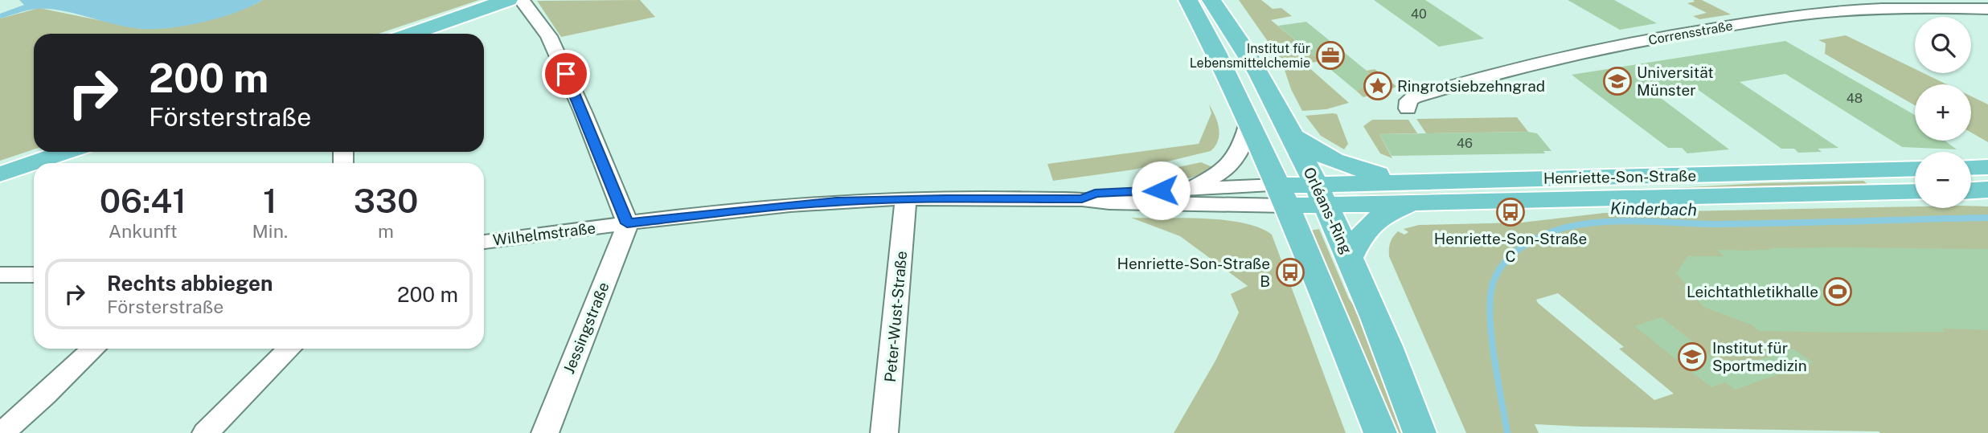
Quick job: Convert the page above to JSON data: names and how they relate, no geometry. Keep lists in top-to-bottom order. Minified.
{"streets":{"main road":["Henriette-Son-Straße","Orléans-Ring","Wilhelmstraße"],"street":["Corrensstraße","Peter-Wust-Straße","Jessingstraße"]},"crossings":[["Henriette-Son-Straße","Orléans-Ring"],["Henriette-Son-Straße","Wilhelmstraße"],["Orléans-Ring","Wilhelmstraße"],["Wilhelmstraße","Peter-Wust-Straße"],["Wilhelmstraße","Jessingstraße"]],"water":["Kinderbach"],"places":{"office":["Institut für Lebensmittelchemie"],"school or university":["Universität Münster","Institut für Sportmedizin"],"place":["Ringrotsiebzehngrad"],"bus stop":["Henriette-Son-Straße C","Henriette-Son-Straße B"],"sports":["Leichtathletikhalle"]},"house_numbers":["40","48","46"],"page":{"map_buttons":["+","−"],"turn":["200 m","Försterstraße"],"eta":["06:41","Ankunft","1","Min.","330","m"],"list":[{"name":"Rechts abbiegen","note":"Försterstraße","value":"200 m"}]}}
